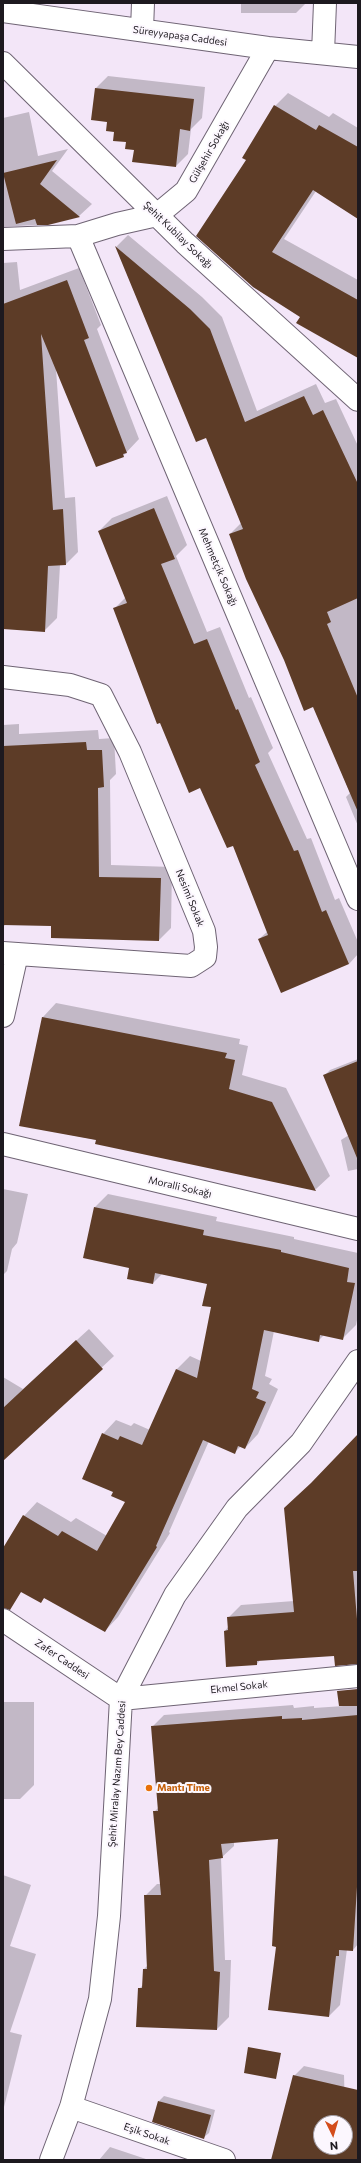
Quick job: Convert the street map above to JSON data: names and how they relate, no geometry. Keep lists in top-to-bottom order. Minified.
{"streets":{"street":["Süreyyapaşa Caddesi","Gülşehir Sokağı","Şehit Kubilay Sokağı","Mehmetçik Sokağı","Nesimi Sokak","Moralli Sokağı","Zafer Caddesi","Ekmel Sokak","Şehit Miralay Nazım Bey Caddesi","Eşik Sokak"]},"crossings":[["Süreyyapaşa Caddesi","Gülşehir Sokağı"],["Gülşehir Sokağı","Şehit Kubilay Sokağı"],["Gülşehir Sokağı","Mehmetçik Sokağı"],["Zafer Caddesi","Ekmel Sokak"],["Zafer Caddesi","Şehit Miralay Nazım Bey Caddesi"],["Ekmel Sokak","Şehit Miralay Nazım Bey Caddesi"],["Şehit Miralay Nazım Bey Caddesi","Eşik Sokak"]],"places":["Mantı Time"],"north":"bottom"}
